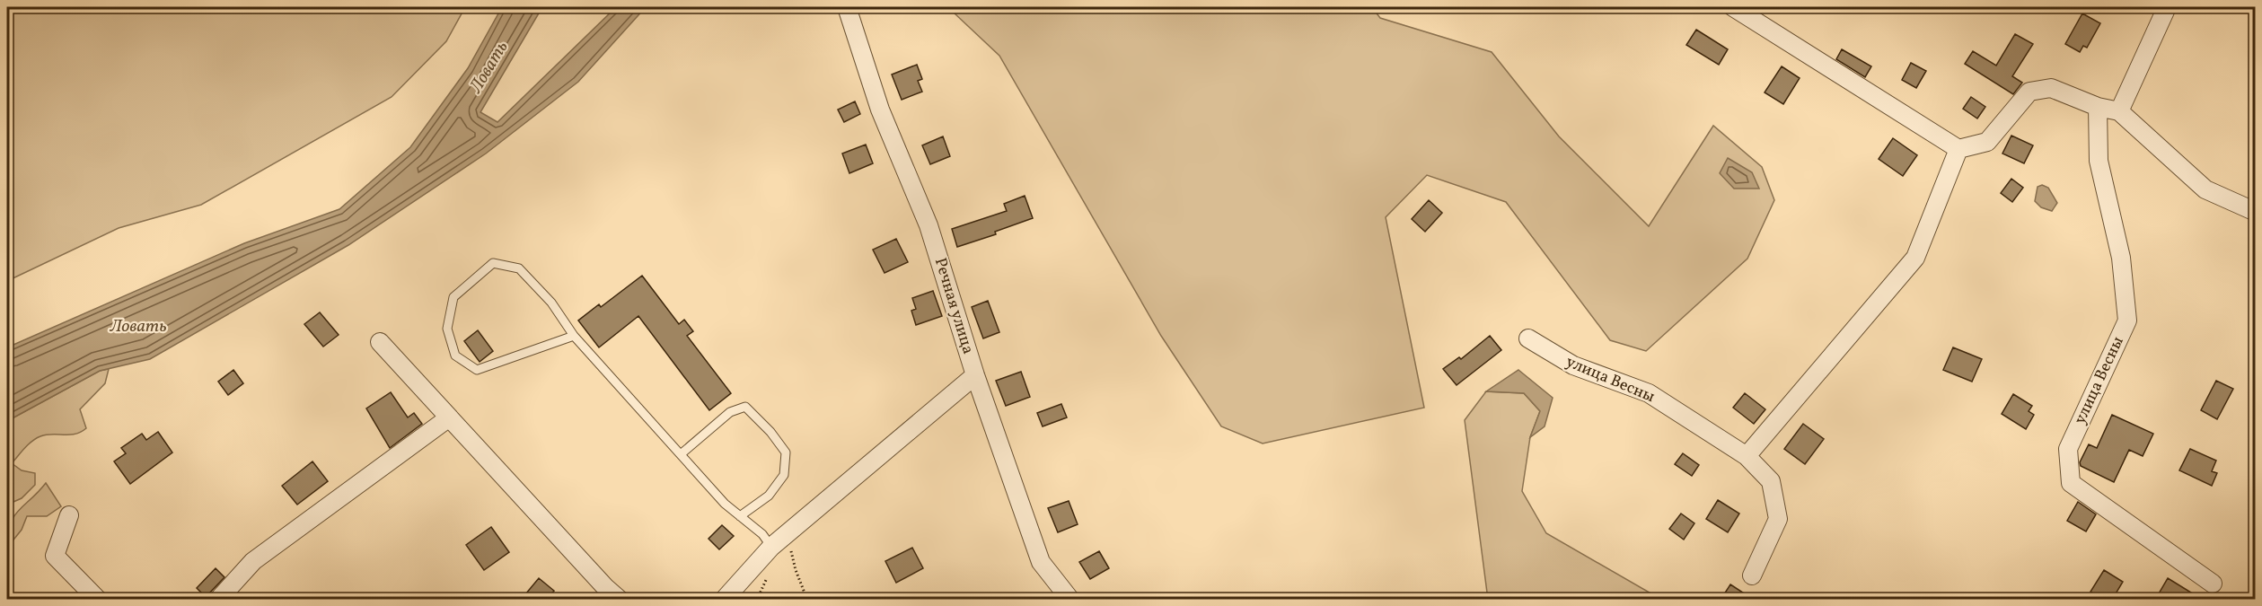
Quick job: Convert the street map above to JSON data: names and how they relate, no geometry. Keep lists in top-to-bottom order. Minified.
{"streets":{"street":["Речная улица","улица Весны"]},"water":["Ловать"]}
